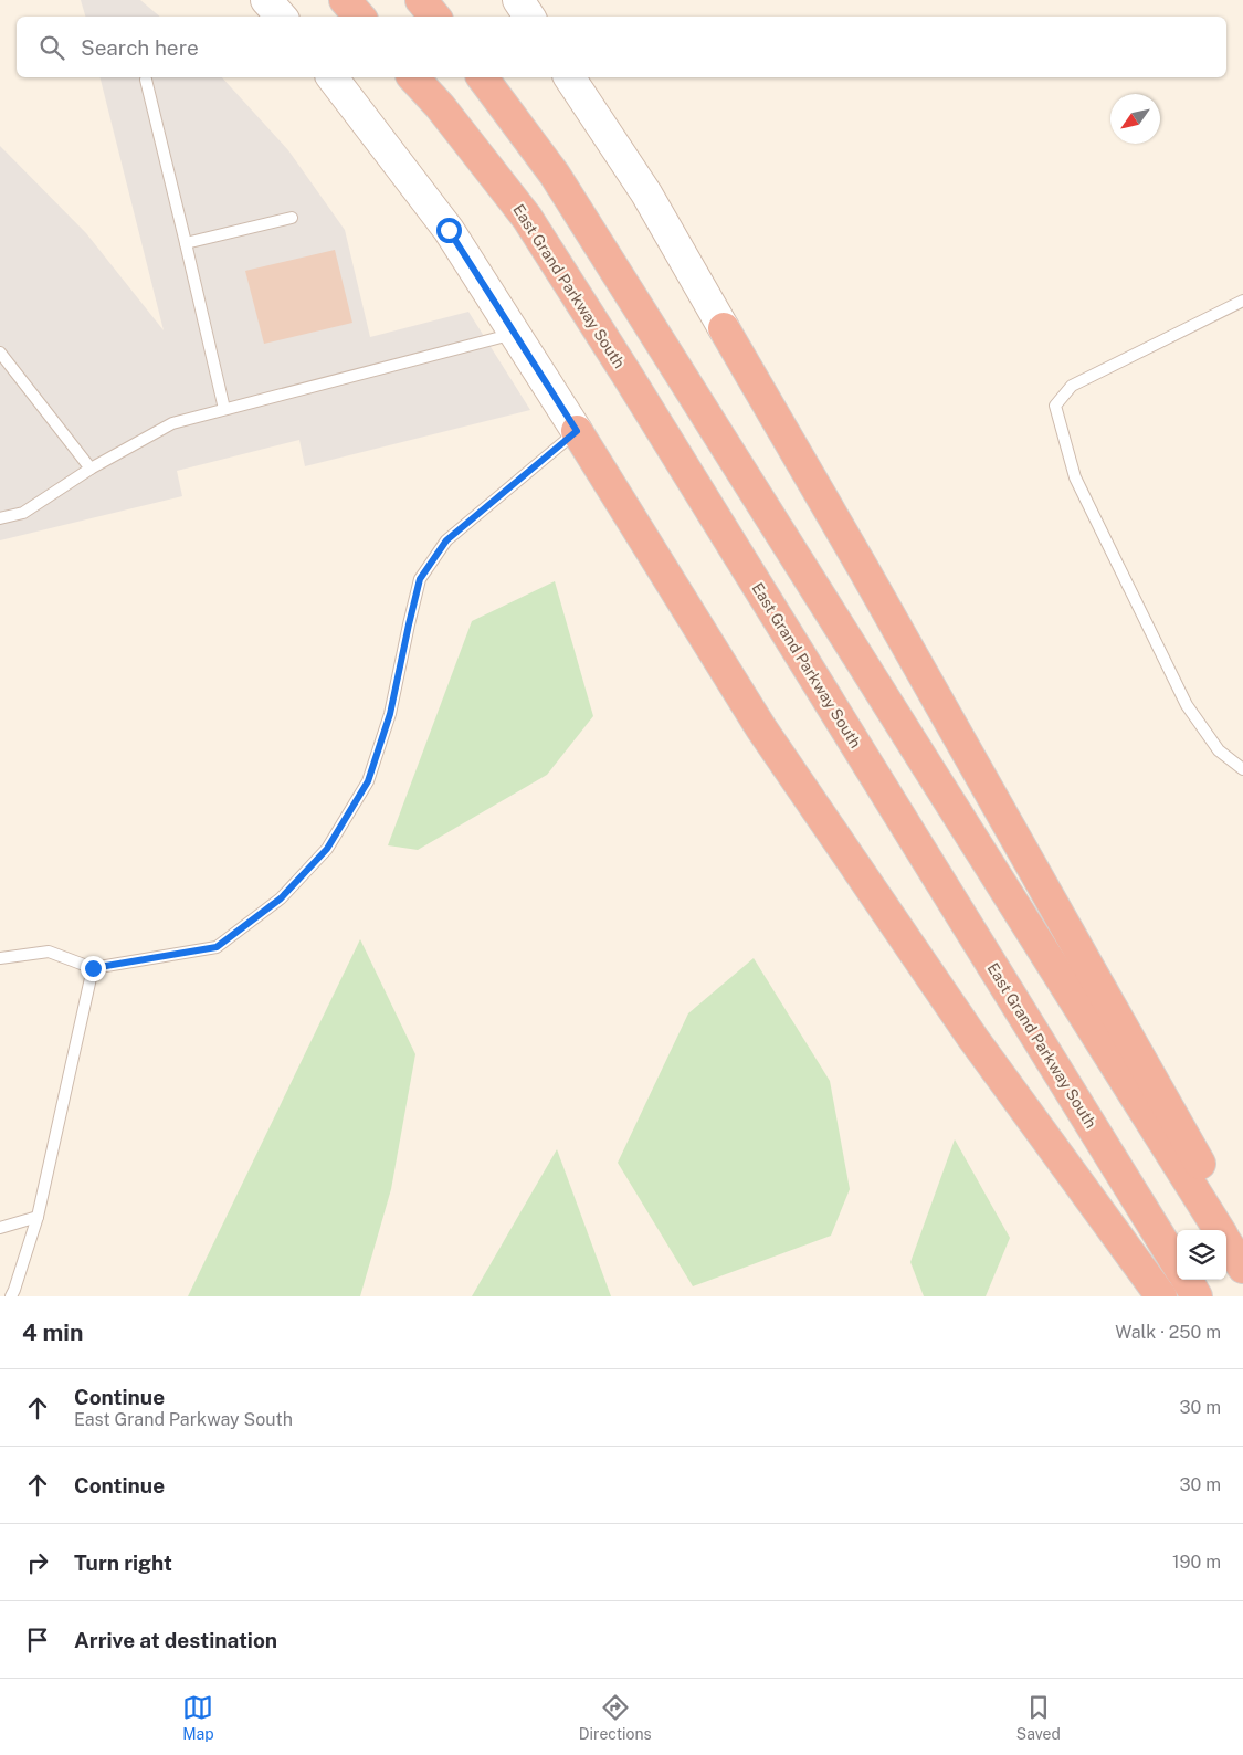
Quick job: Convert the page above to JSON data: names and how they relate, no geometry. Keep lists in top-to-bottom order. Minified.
{"streets":{"highway":["East Grand Parkway South"]},"north":"bottom left","page":{"search":"Search here","heading":["4 min","Walk · 250 m"],"list":[["Continue","East Grand Parkway South","30 m"],["Continue","30 m"],["Turn right","190 m"],"Arrive at destination"],"nav":["Map","Directions","Saved"]}}
